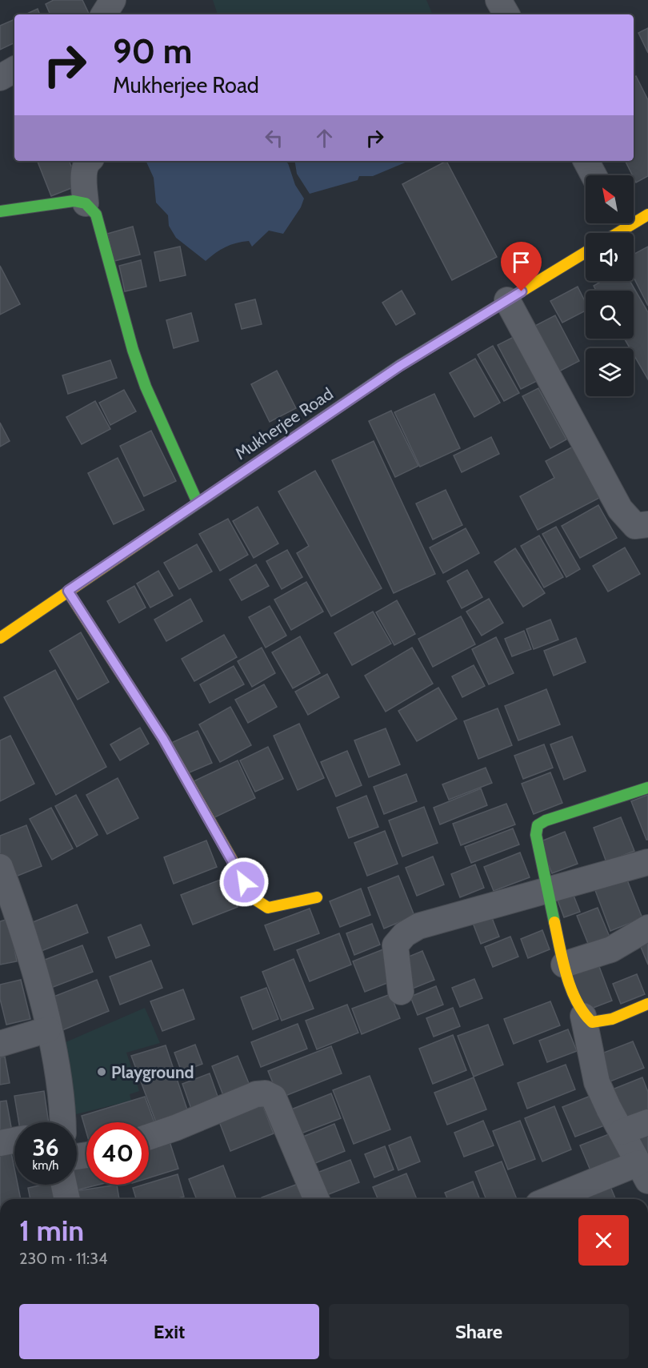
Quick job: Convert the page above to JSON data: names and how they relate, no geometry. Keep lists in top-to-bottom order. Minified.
{"streets":{"street":["Mukherjee Road"]},"places":["Playground"],"north":"top left","page":{"turn":["90 m","Mukherjee Road"],"speed":"36 km/h","limit":"40","heading":["1 min","230 m · 11:34"],"buttons":["Exit","Share"]}}
